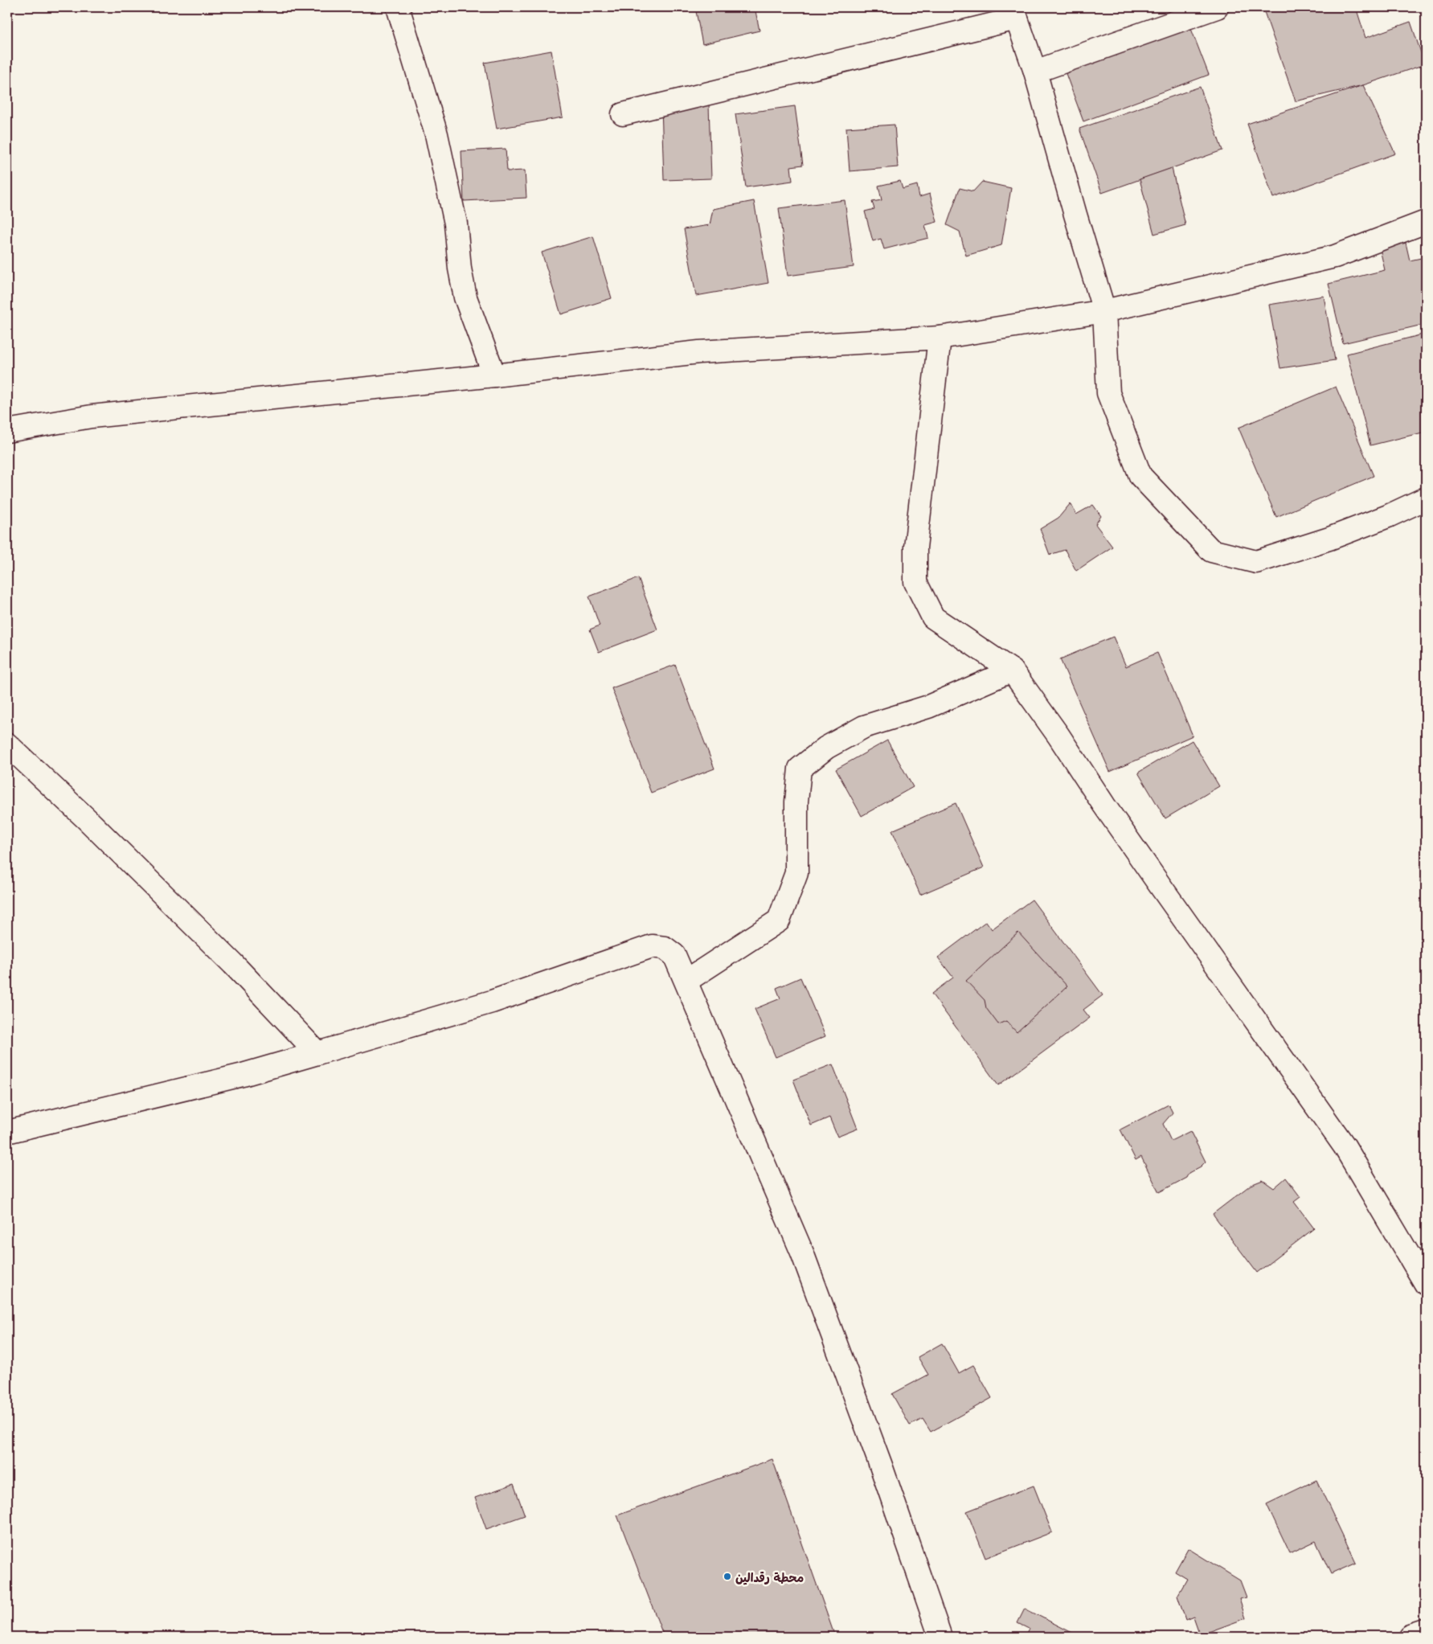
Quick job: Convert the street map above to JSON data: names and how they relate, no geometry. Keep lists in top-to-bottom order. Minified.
{"places":["محطة رقدالين"]}
